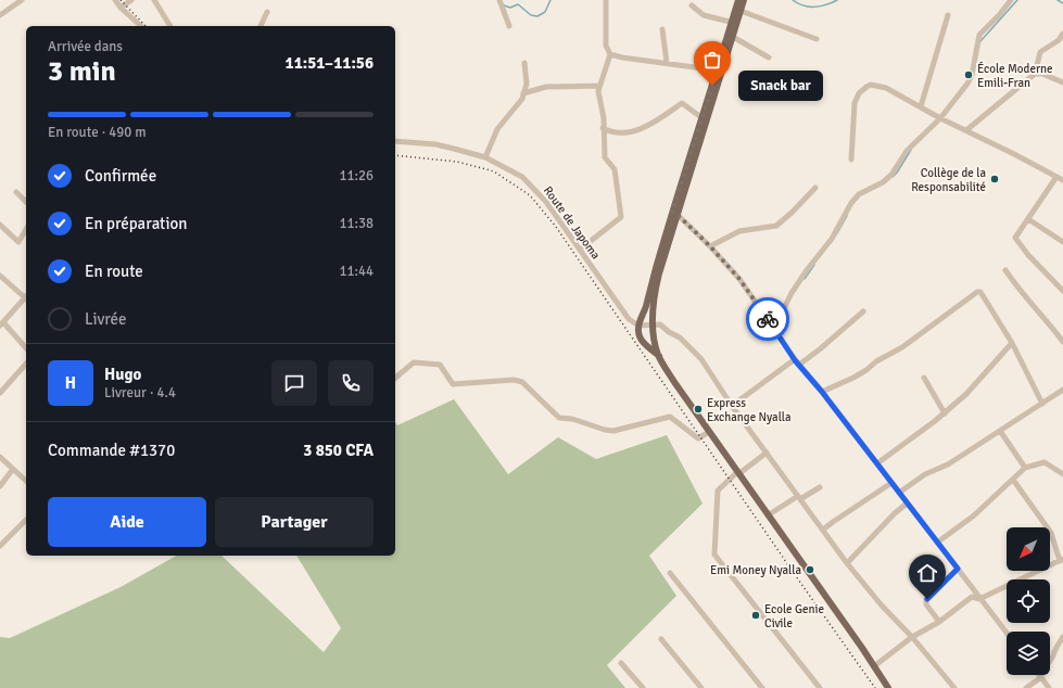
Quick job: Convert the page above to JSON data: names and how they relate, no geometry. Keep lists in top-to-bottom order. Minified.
{"streets":{"street":["Route de Japoma"]},"places":["École Moderne Emili-Fran","Snack bar","Collège de la Responsabilité","Express Exchange Nyalla","Emi Money Nyalla","Ecole Genie Civile"],"north":"bottom left","page":{"heading":["3 min","Arrivée dans","11:51–11:56"],"panel":["Hugo","Livreur · 4.4","Commande #1370","3 850 CFA"],"bubble":"Snack bar","bar":"En route · 490 m","list":[["Confirmée","11:26"],["En préparation","11:38"],["En route","11:44"],"Livrée"],"round":"H","buttons":["Aide","Partager"]}}
